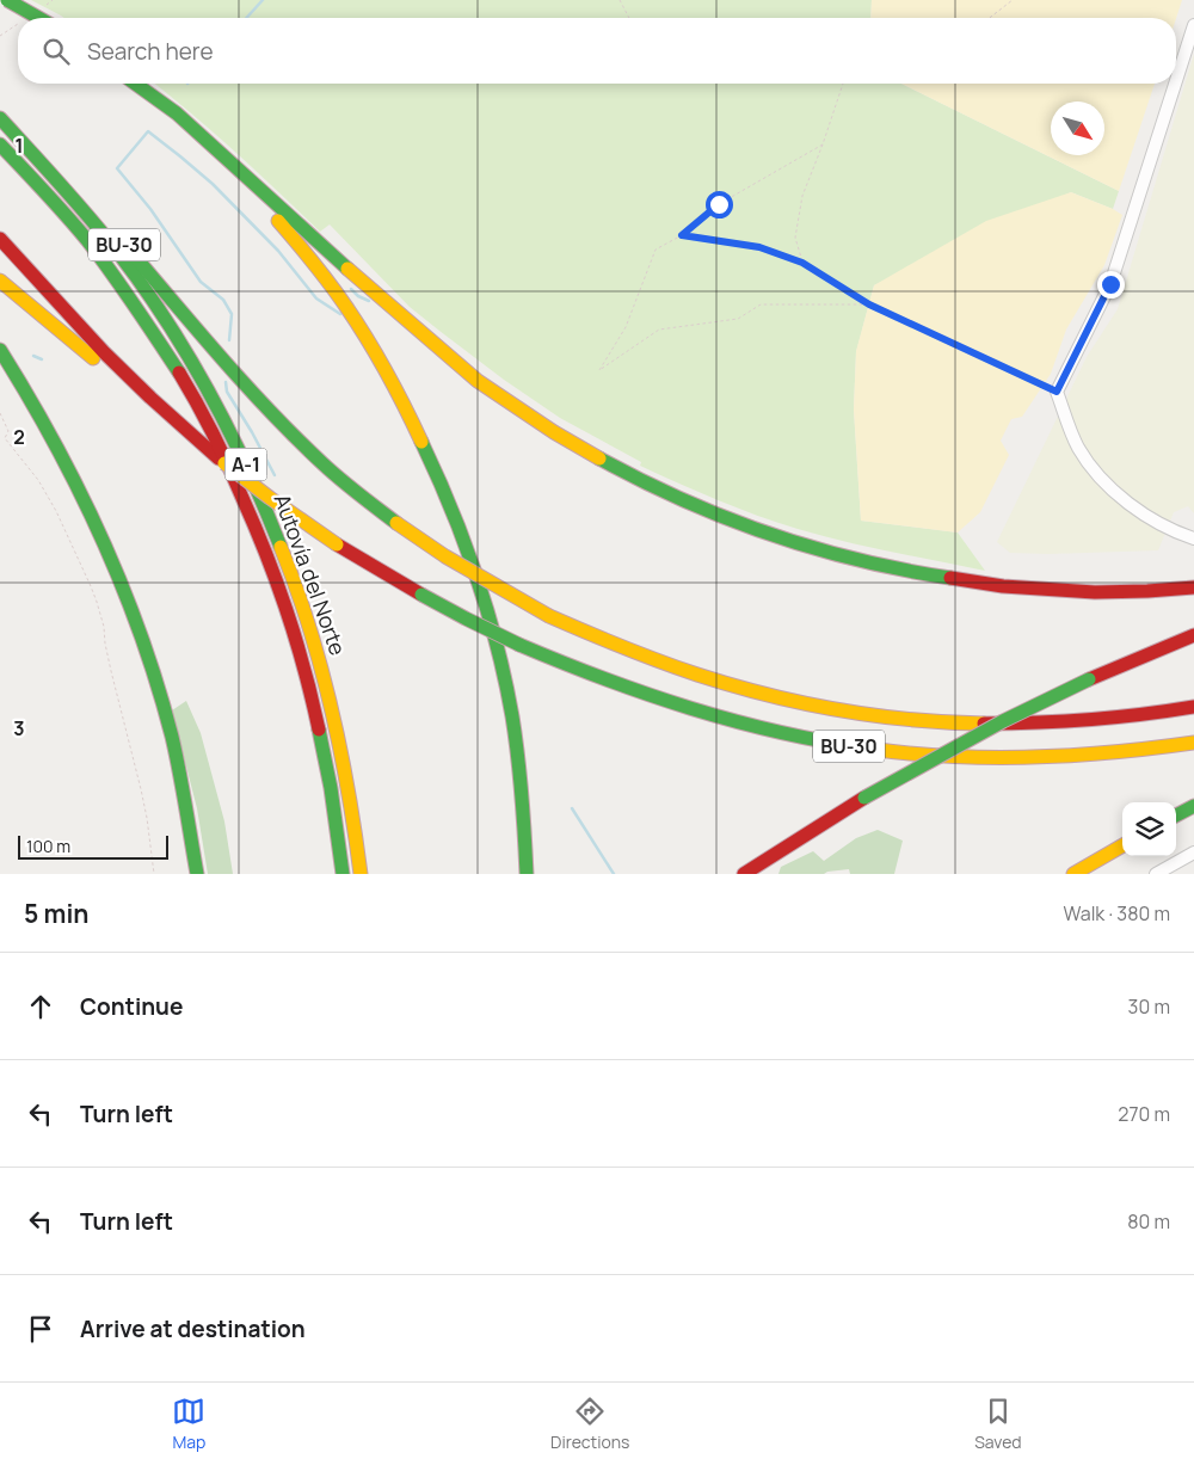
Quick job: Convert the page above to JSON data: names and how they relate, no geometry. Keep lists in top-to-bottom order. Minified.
{"streets":{"highway":["BU-30","A-1","Autovía del Norte"]},"crossings":[["BU-30","Autovía del Norte"]],"scale_bar":"100 m","north":"bottom right","page":{"search":"Search here","scale":"100 m","heading":["5 min","Walk · 380 m"],"list":[["Continue","30 m"],["Turn left","270 m"],["Turn left","80 m"],"Arrive at destination"],"nav":["Map","Directions","Saved"]},"grid":{"rows":["1","2","3"]}}
